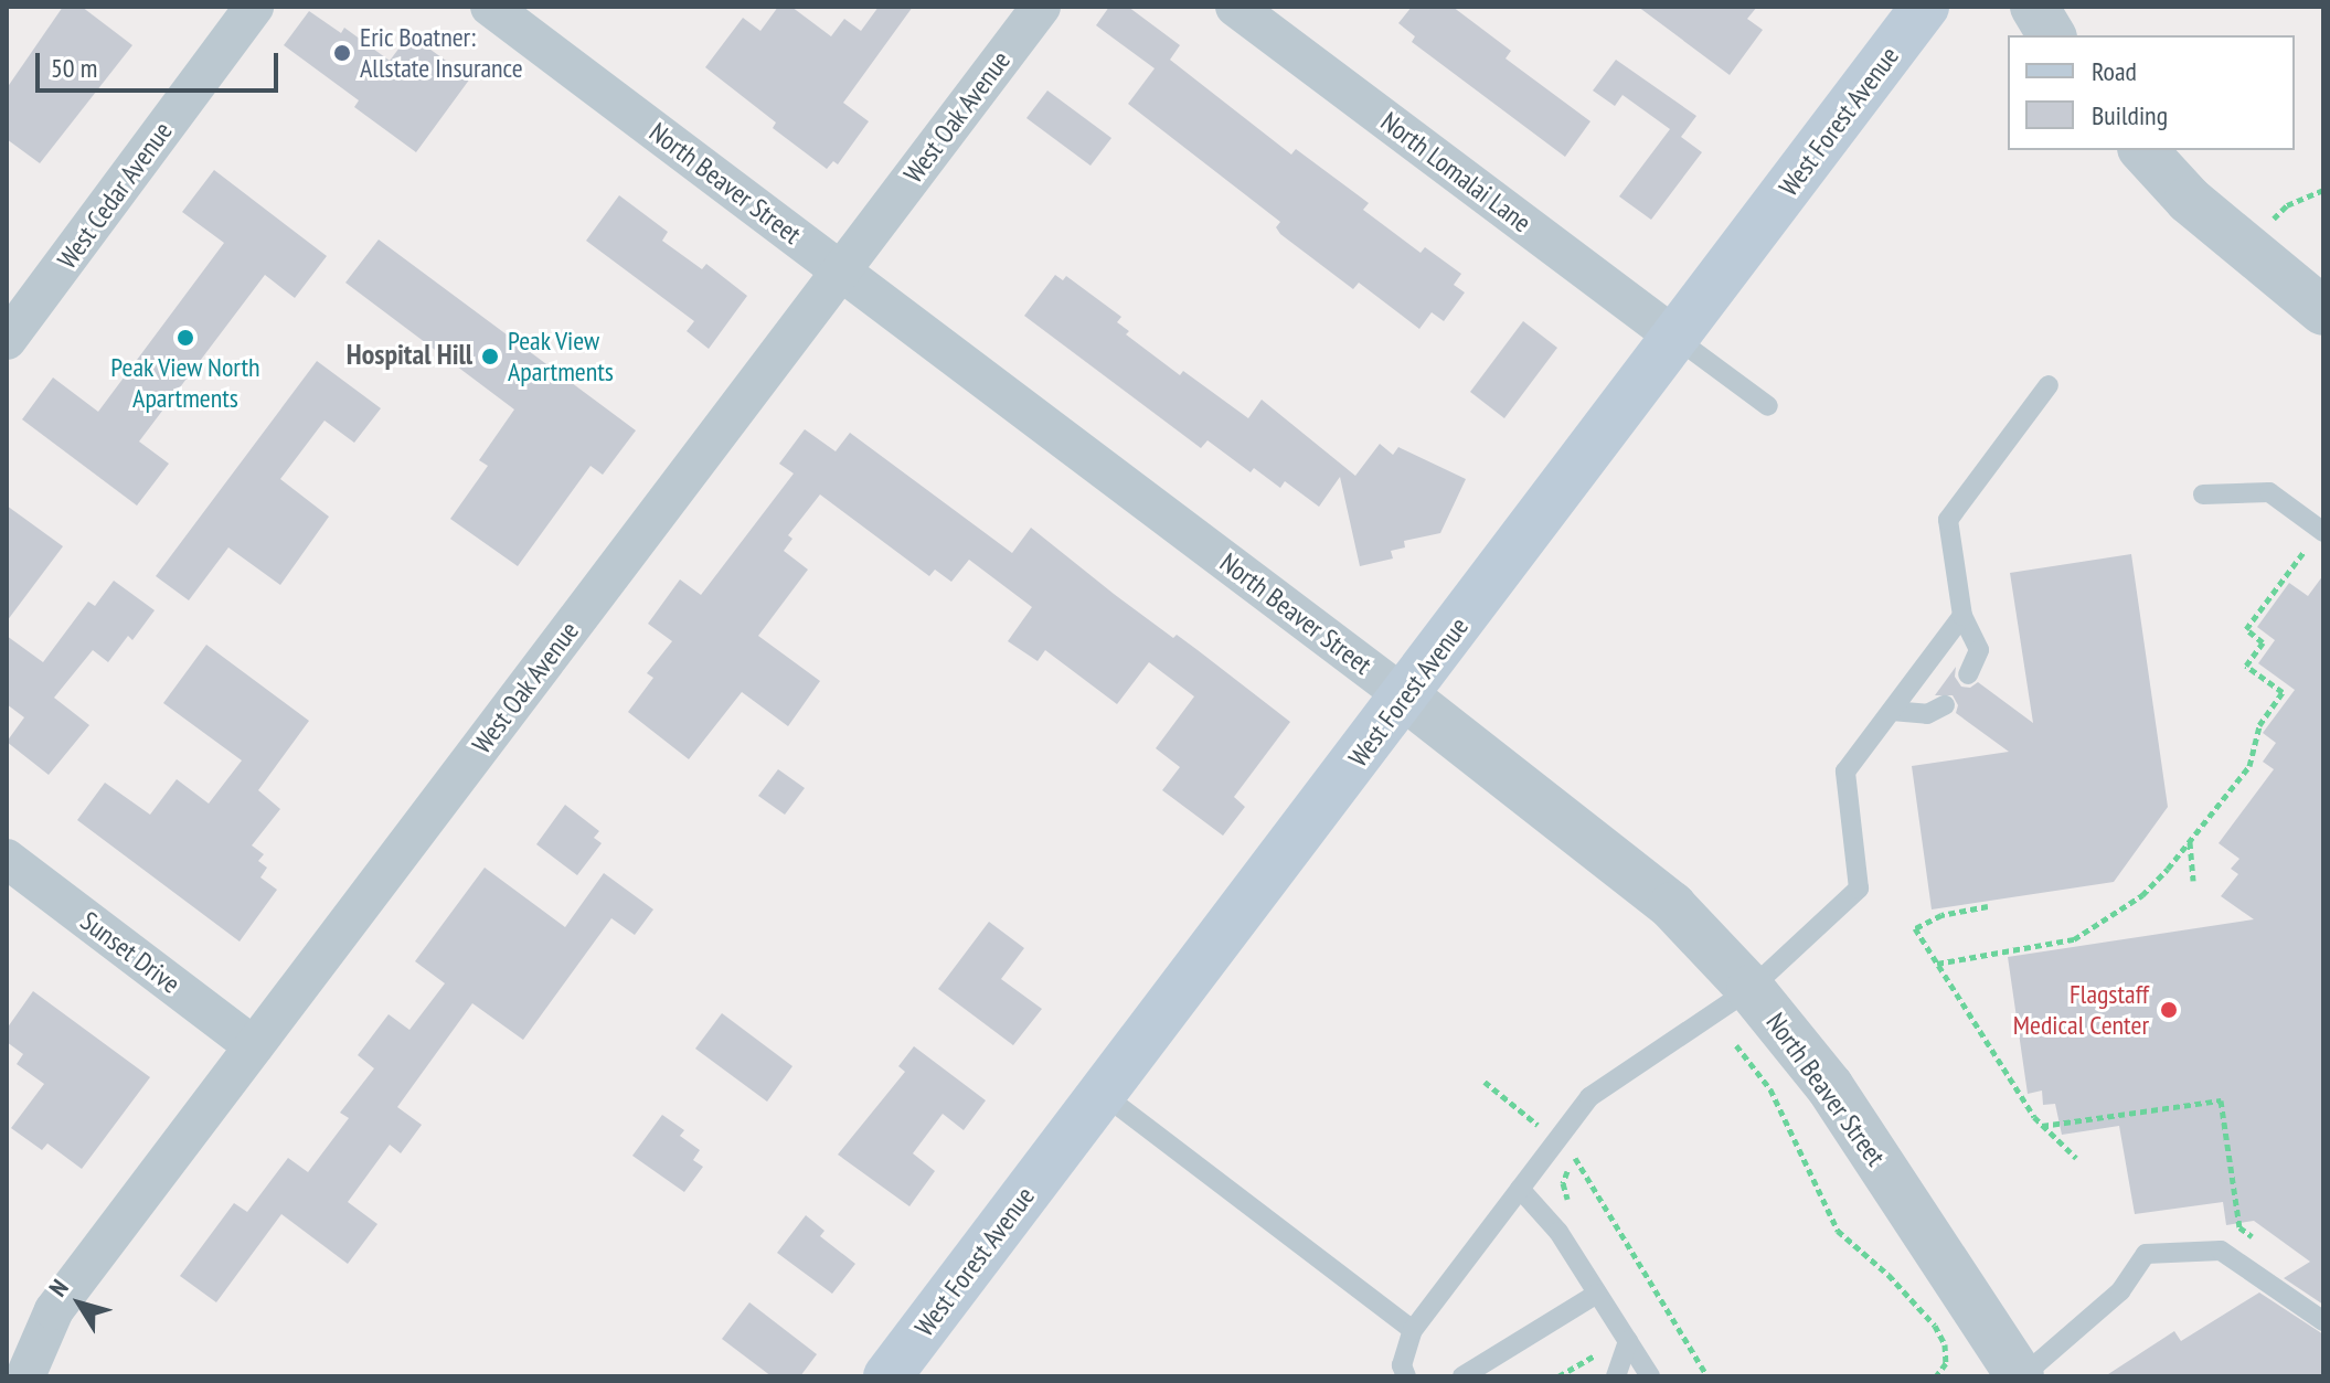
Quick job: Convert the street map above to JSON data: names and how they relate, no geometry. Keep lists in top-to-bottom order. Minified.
{"streets":{"main road":["West Forest Avenue"],"street":["West Oak Avenue","North Lomalai Lane","North Beaver Street","West Cedar Avenue","Sunset Drive"]},"crossings":[["West Oak Avenue","North Beaver Street"],["West Oak Avenue","Sunset Drive"],["West Forest Avenue","North Lomalai Lane"],["West Forest Avenue","North Beaver Street"]],"districts":["Hospital Hill"],"places":["Eric Boatner: Allstate Insurance","Peak View North Apartments","Peak View Apartments","Flagstaff Medical Center"],"legend":["Road","Building"],"scale_bar":"50 m","north":"top left"}
